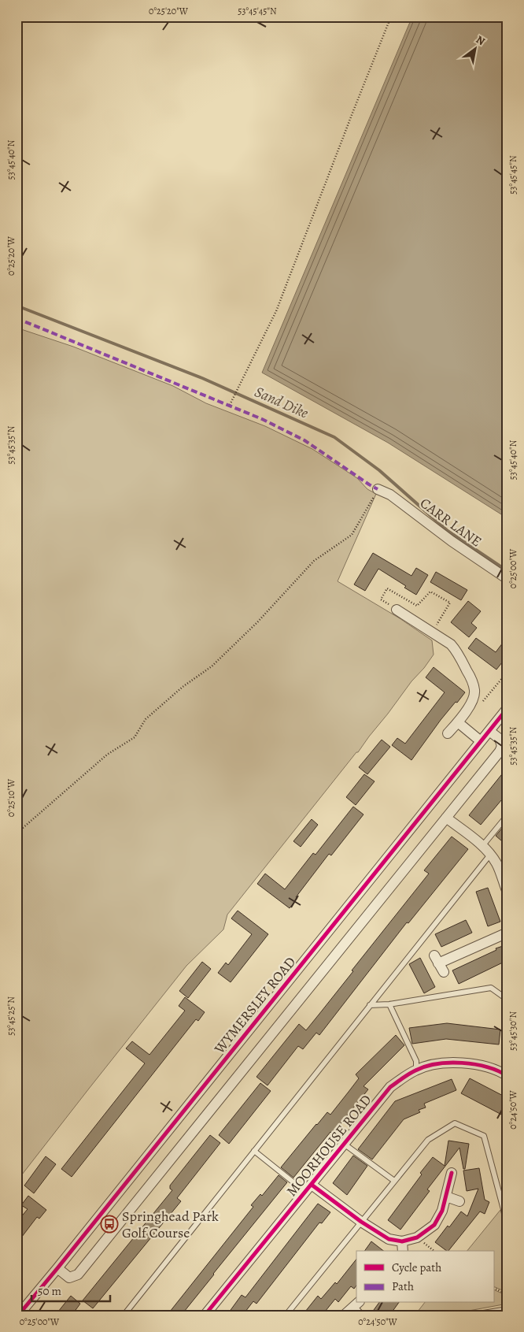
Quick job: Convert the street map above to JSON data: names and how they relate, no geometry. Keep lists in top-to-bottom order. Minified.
{"streets":{"street":["CARR LANE","WYMERSLEY ROAD","MOORHOUSE ROAD"]},"water":["Sand Dike"],"places":{"bus stop":["Springhead Park Golf Course"]},"legend":["Cycle path","Path"],"scale_bar":"50 m","north":"top right","coordinates":["0°25'20\"W","53°45'45\"N","53°45'40\"N","53°45'35\"N","0°25'00\"W","0°25'10\"W","53°45'25\"N","53°45'30\"N","0°24'50\"W"]}
